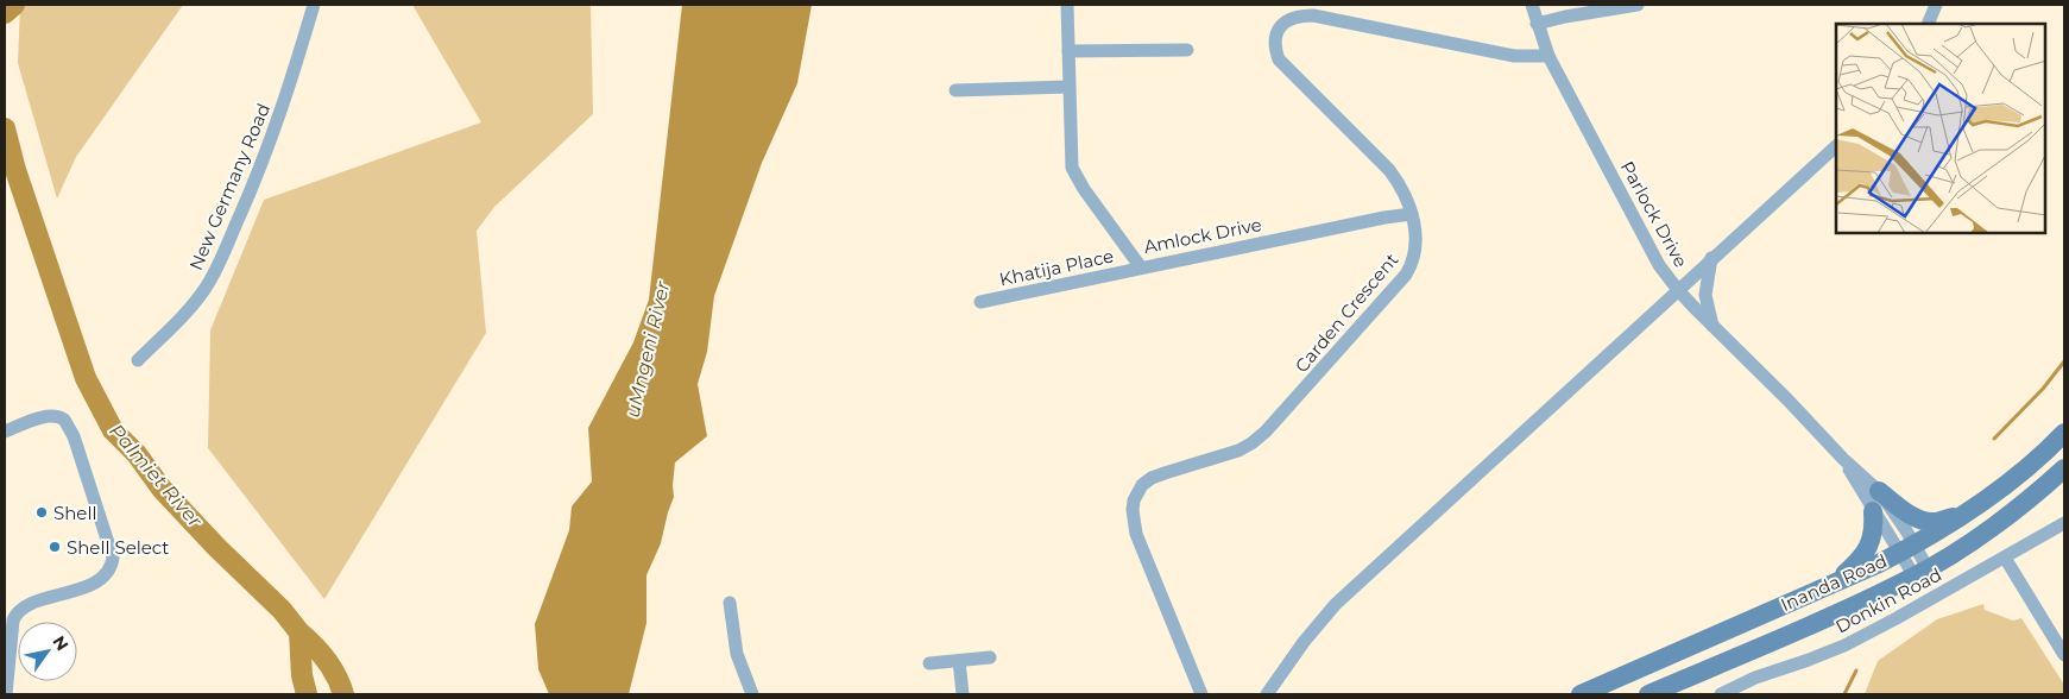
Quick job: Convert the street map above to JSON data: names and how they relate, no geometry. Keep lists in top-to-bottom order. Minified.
{"streets":{"main road":["Inanda Road"],"street":["New Germany Road","Parlock Drive","Amlock Drive","Khatija Place","Carden Crescent","Donkin Road"]},"crossings":[["Parlock Drive","Carden Crescent"],["Parlock Drive","Inanda Road"],["Amlock Drive","Khatija Place"],["Amlock Drive","Carden Crescent"]],"water":["uMngeni River","Palmiet River"],"places":["Shell","Shell Select"],"north":"top right"}
